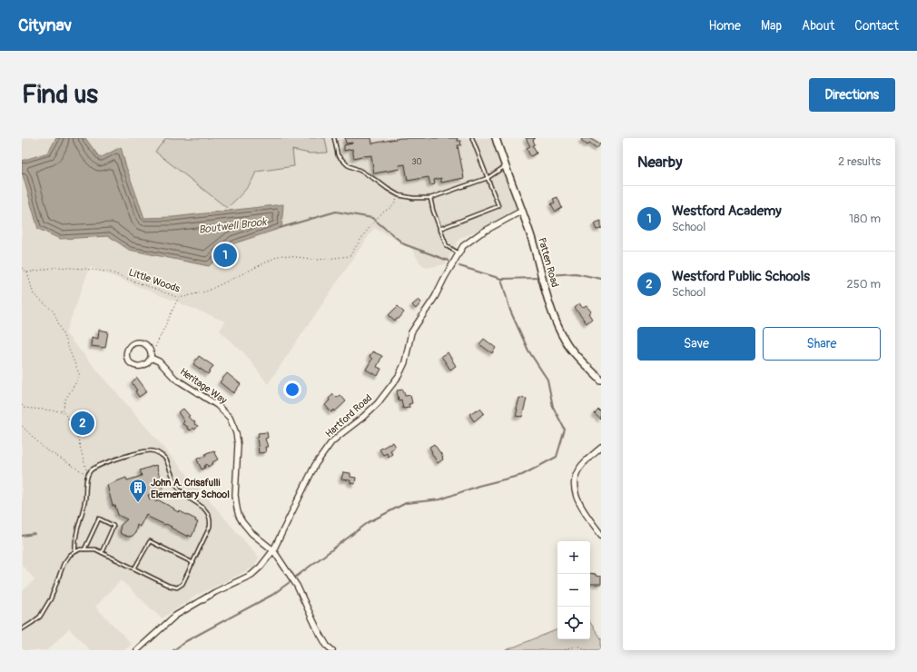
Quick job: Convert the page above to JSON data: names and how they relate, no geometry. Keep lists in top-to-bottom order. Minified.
{"streets":{"street":["Patten Road","Heritage Way","Hartford Road"],"path":["Little Woods"]},"crossings":[["Patten Road","Hartford Road"],["Heritage Way","Hartford Road"]],"water":["Boutwell Brook"],"places":{"building":["John A. Crisafulli Elementary School"]},"house_numbers":["30"],"page":{"header":"Citynav","nav":["Home","Map","About","Contact"],"buttons":["Directions",["Save","Share"]],"title":"Find us","heading":["Nearby","2 results"],"list":[{"mark":"1","name":"Westford Academy","note":"School","value":"180 m"},{"mark":"2","name":"Westford Public Schools","note":"School","value":"250 m"}],"pins":["1","2"],"map_buttons":["+","−"]}}
